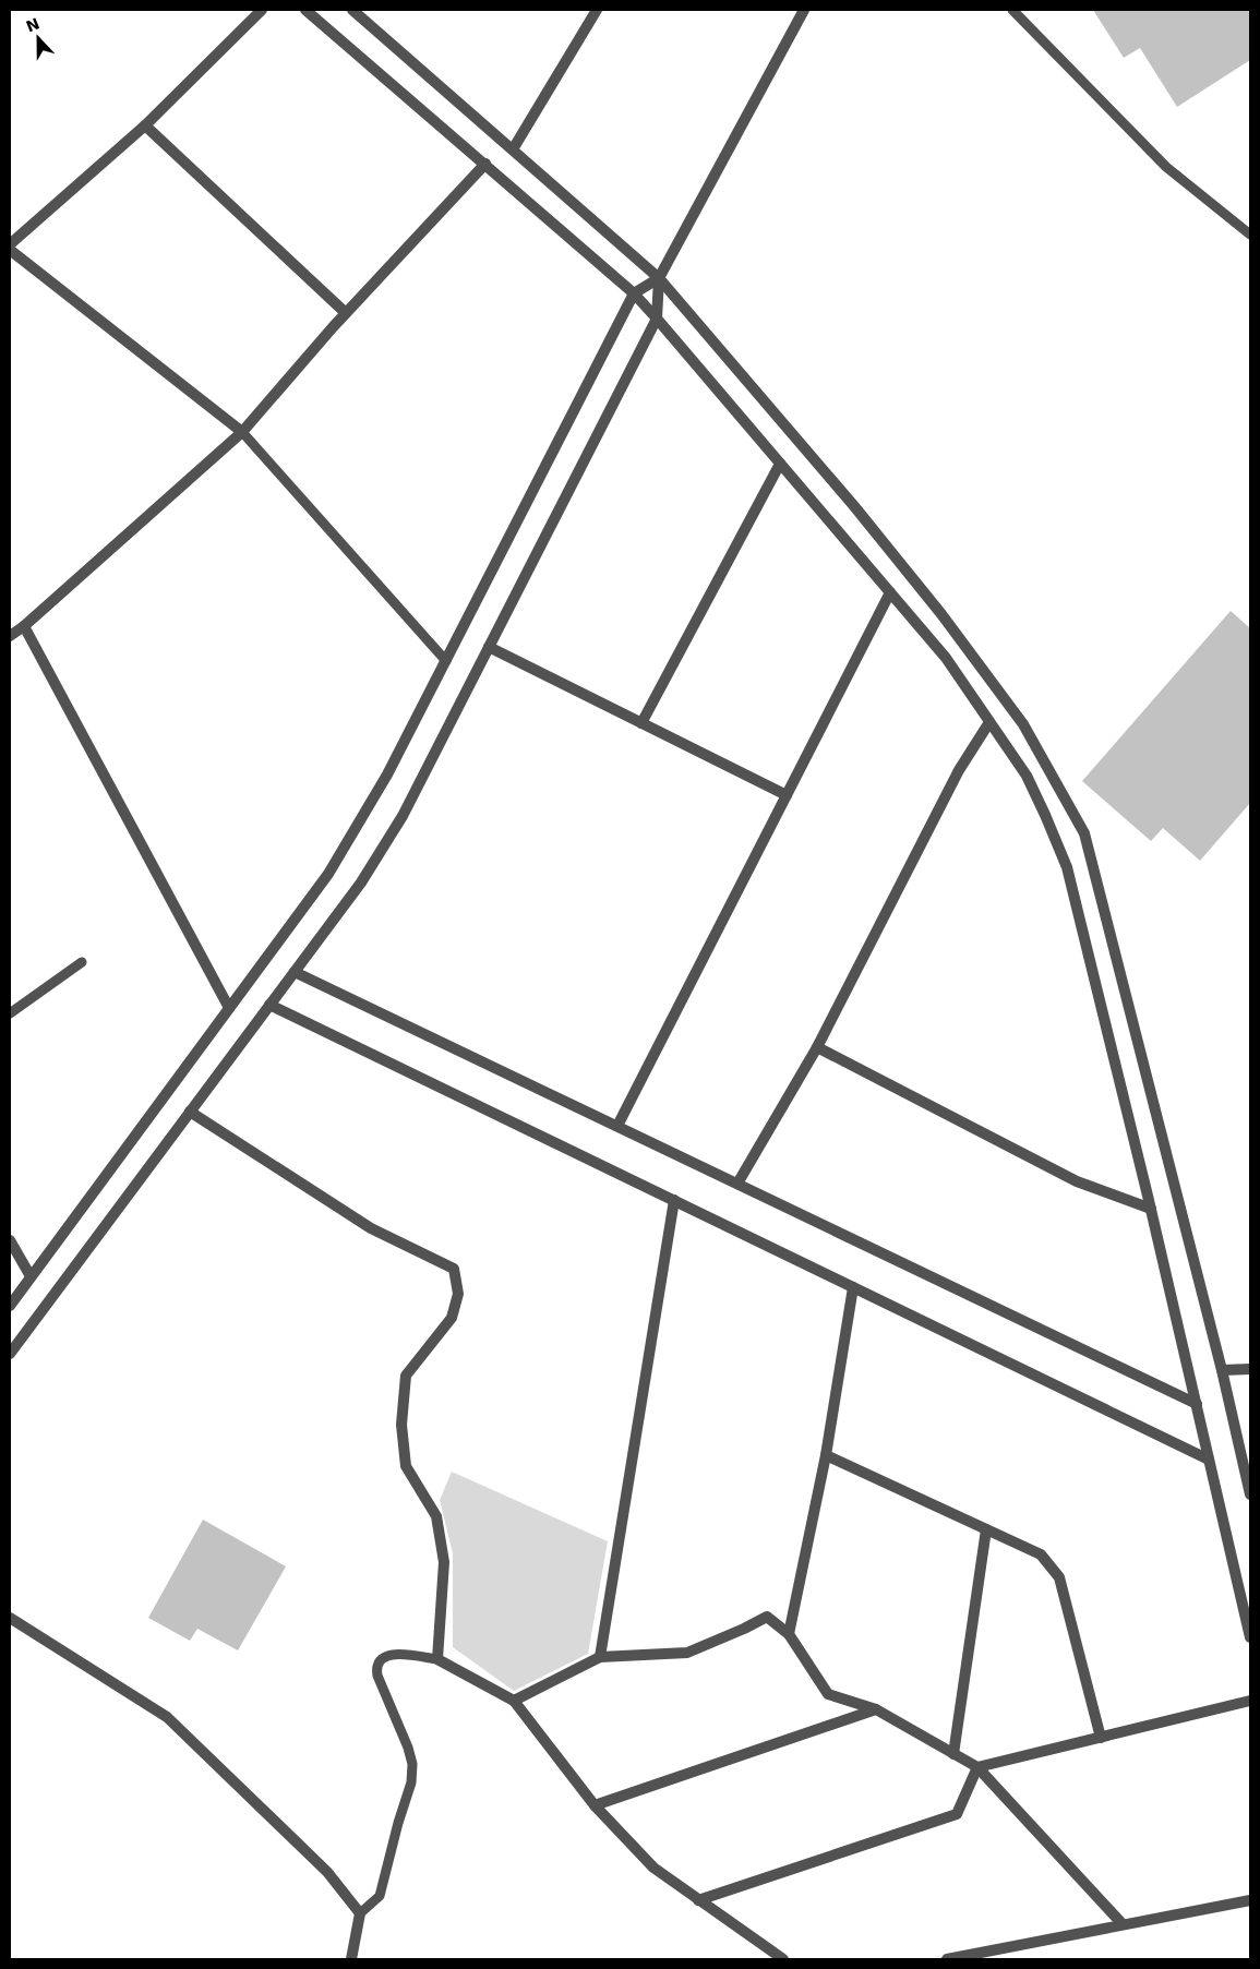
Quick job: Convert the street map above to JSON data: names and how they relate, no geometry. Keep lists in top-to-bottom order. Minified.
{"north":"top"}
